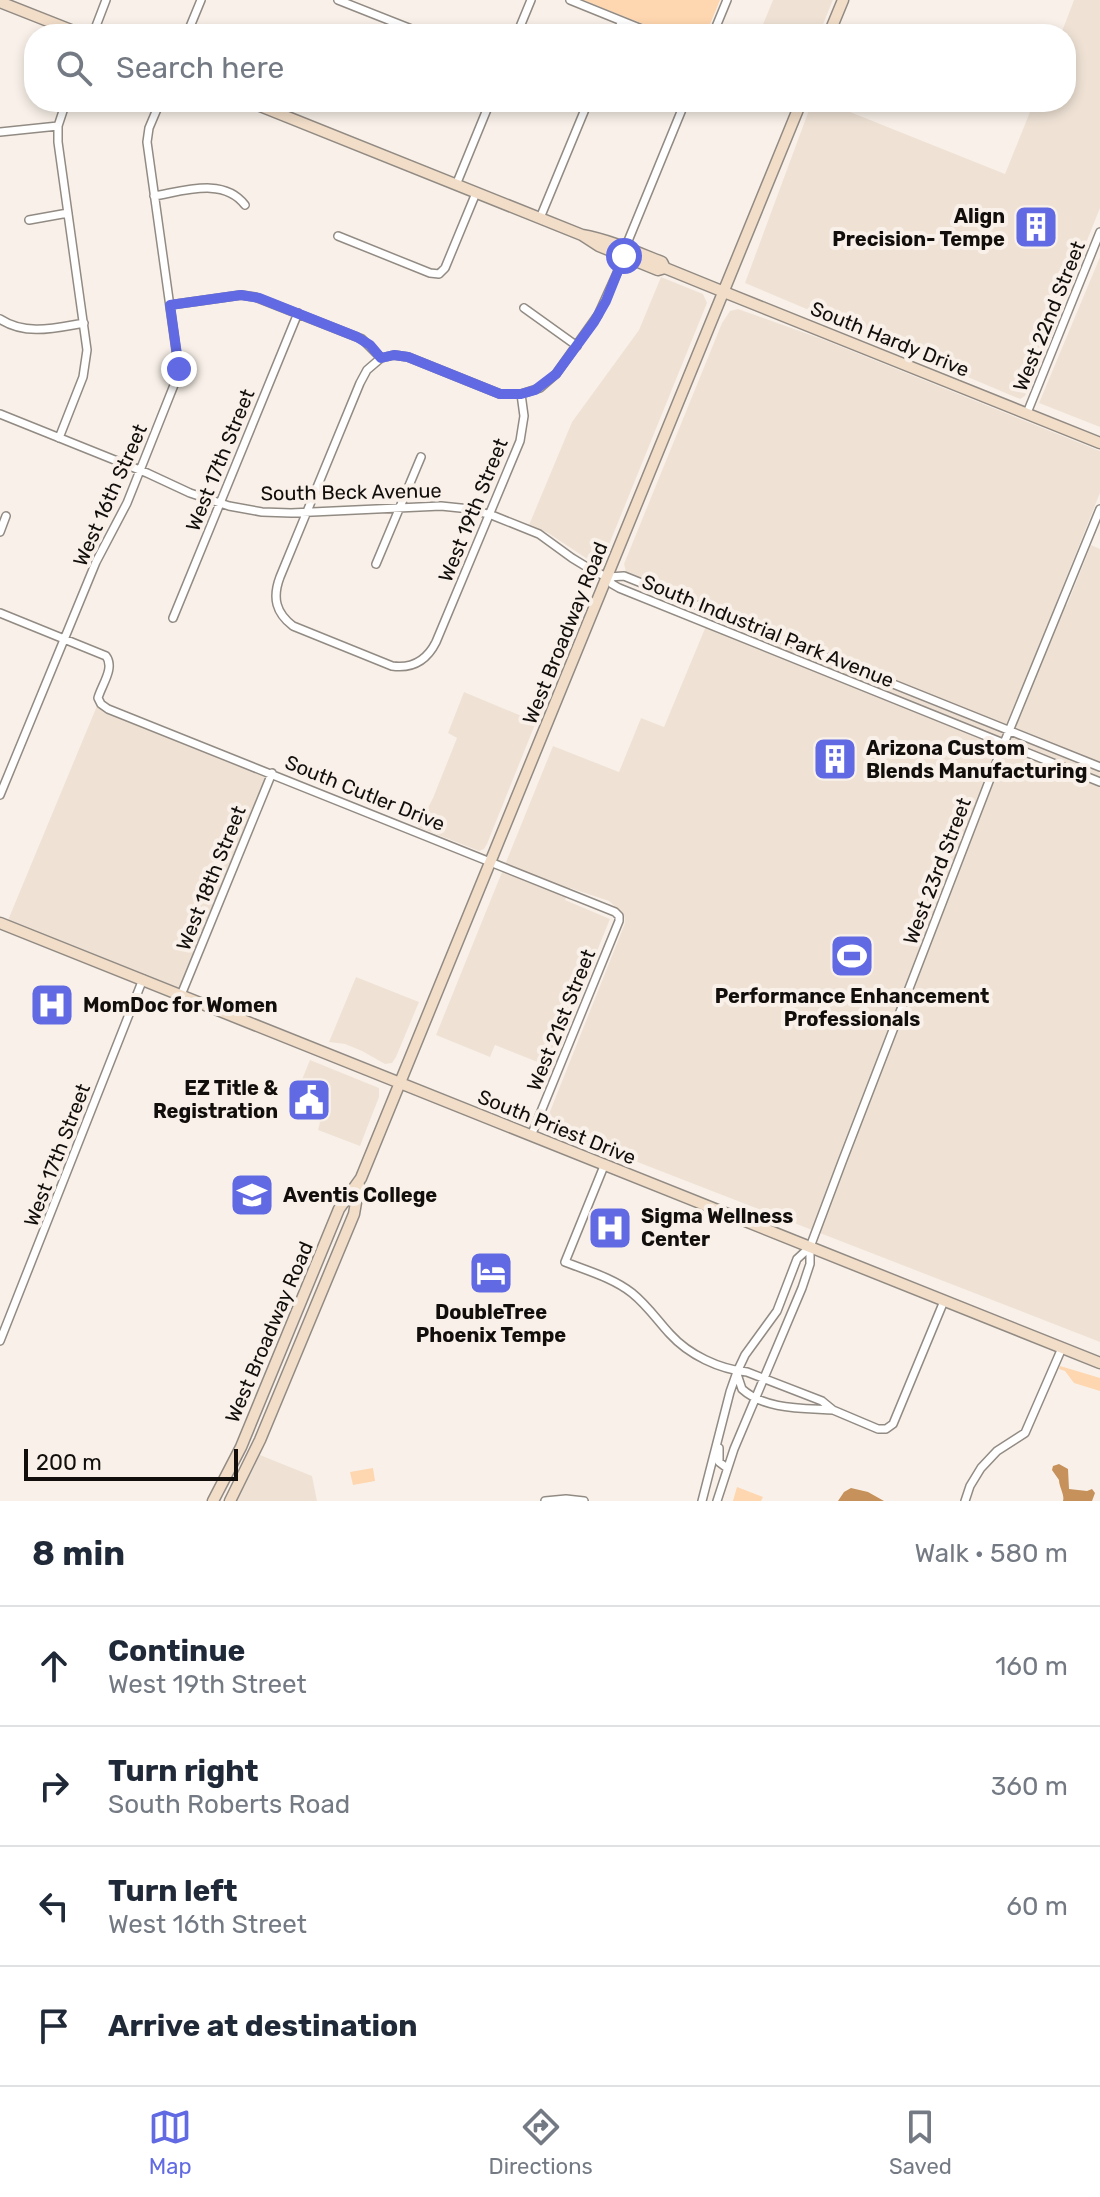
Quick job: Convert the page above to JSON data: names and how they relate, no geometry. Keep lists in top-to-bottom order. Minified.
{"streets":{"main road":["South Hardy Drive","West Broadway Road","South Priest Drive"],"street":["West 22nd Street","West 17th Street","South Beck Avenue","West 16th Street","West 19th Street","South Industrial Park Avenue","South Cutler Drive","West 23rd Street","West 18th Street","West 21st Street"]},"crossings":[["West 22nd Street","South Hardy Drive"],["South Hardy Drive","West Broadway Road"],["West 17th Street","South Beck Avenue"],["West 17th Street","South Priest Drive"],["South Beck Avenue","West 16th Street"],["South Beck Avenue","West 19th Street"],["South Beck Avenue","South Industrial Park Avenue"],["South Beck Avenue","West Broadway Road"],["West 16th Street","South Cutler Drive"],["South Industrial Park Avenue","West Broadway Road"],["South Industrial Park Avenue","West 23rd Street"],["West Broadway Road","South Cutler Drive"],["West Broadway Road","South Priest Drive"],["South Cutler Drive","West 18th Street"],["South Cutler Drive","West 21st Street"],["West 23rd Street","South Priest Drive"],["West 18th Street","South Priest Drive"],["West 21st Street","South Priest Drive"]],"places":{"building":["Align Precision- Tempe","Arizona Custom Blends Manufacturing"],"sports":["Performance Enhancement Professionals"],"hospital":["MomDoc for Women","Sigma Wellness Center"],"public building":["EZ Title & Registration"],"school or university":["Aventis College"],"hotel":["DoubleTree Phoenix Tempe"]},"scale_bar":"200 m","page":{"search":"Search here","scale":"200 m","heading":["8 min","Walk · 580 m"],"list":[["Continue","West 19th Street","160 m"],["Turn right","South Roberts Road","360 m"],["Turn left","West 16th Street","60 m"],"Arrive at destination"],"nav":["Map","Directions","Saved"]}}
